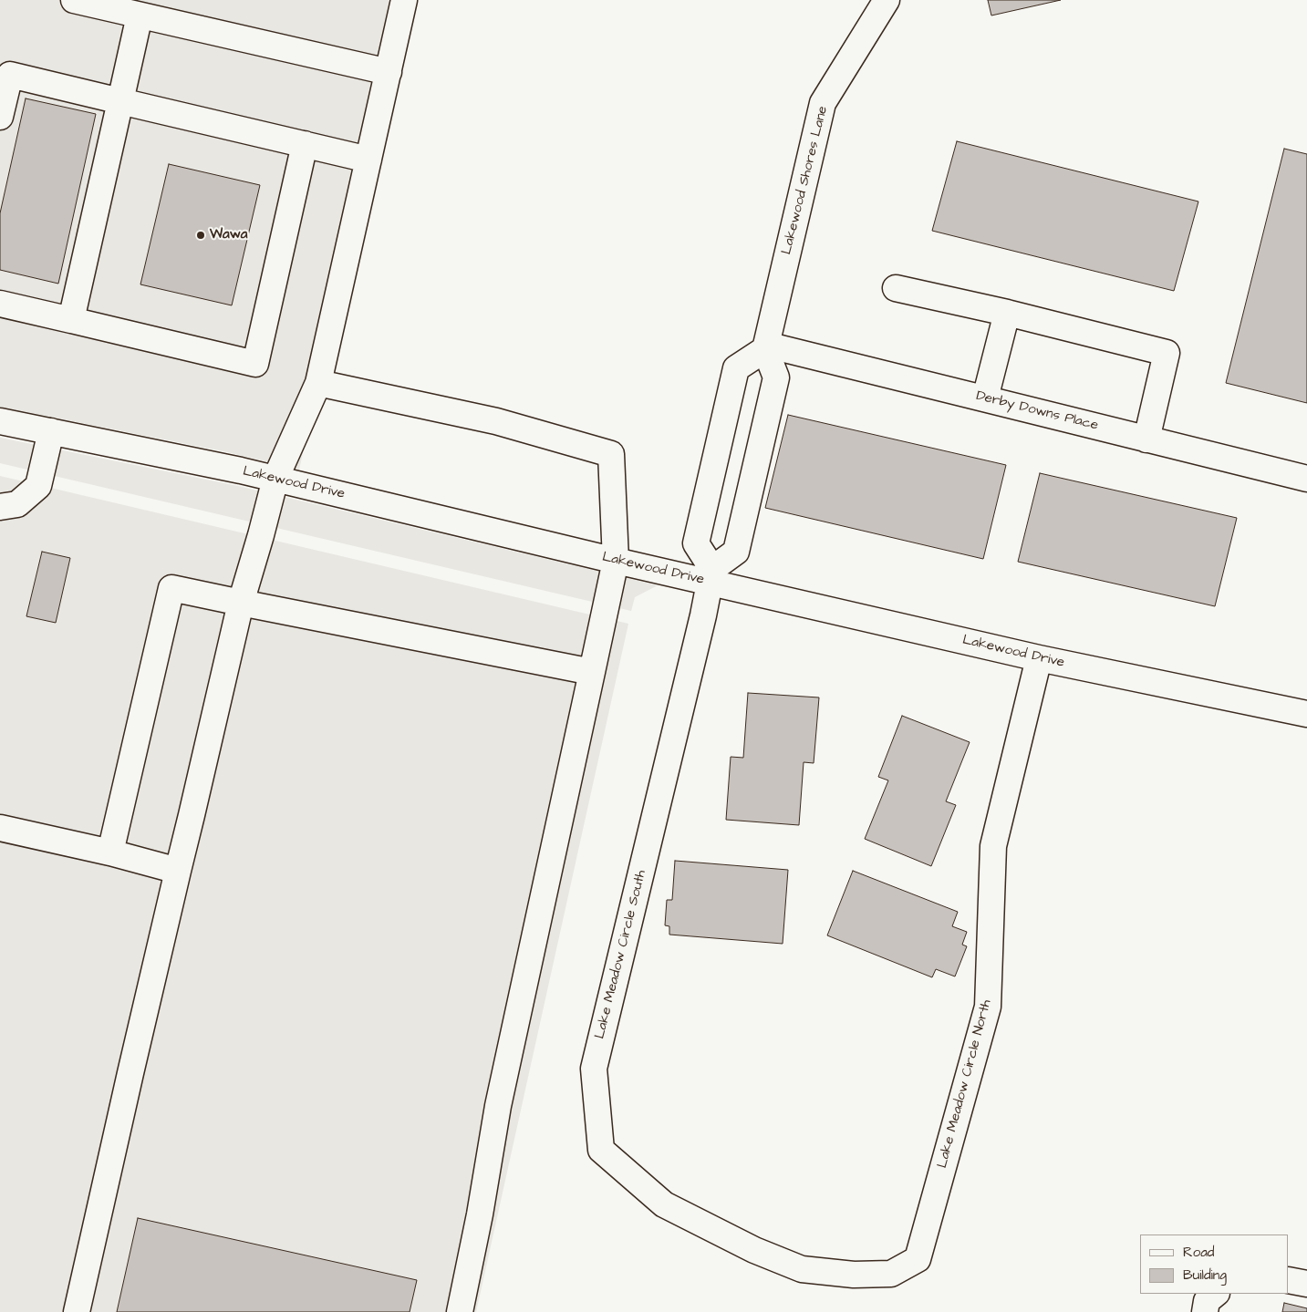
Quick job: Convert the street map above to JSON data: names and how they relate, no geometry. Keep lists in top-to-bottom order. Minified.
{"streets":{"street":["Lakewood Shores Lane","Derby Downs Place","Lakewood Drive","Lake Meadow Circle South","Lake Meadow Circle North"]},"crossings":[["Lakewood Shores Lane","Derby Downs Place"],["Lakewood Drive","Lake Meadow Circle South"],["Lakewood Drive","Lake Meadow Circle North"],["Lake Meadow Circle South","Lake Meadow Circle North"]],"places":["Wawa"],"legend":["Road","Building"]}
